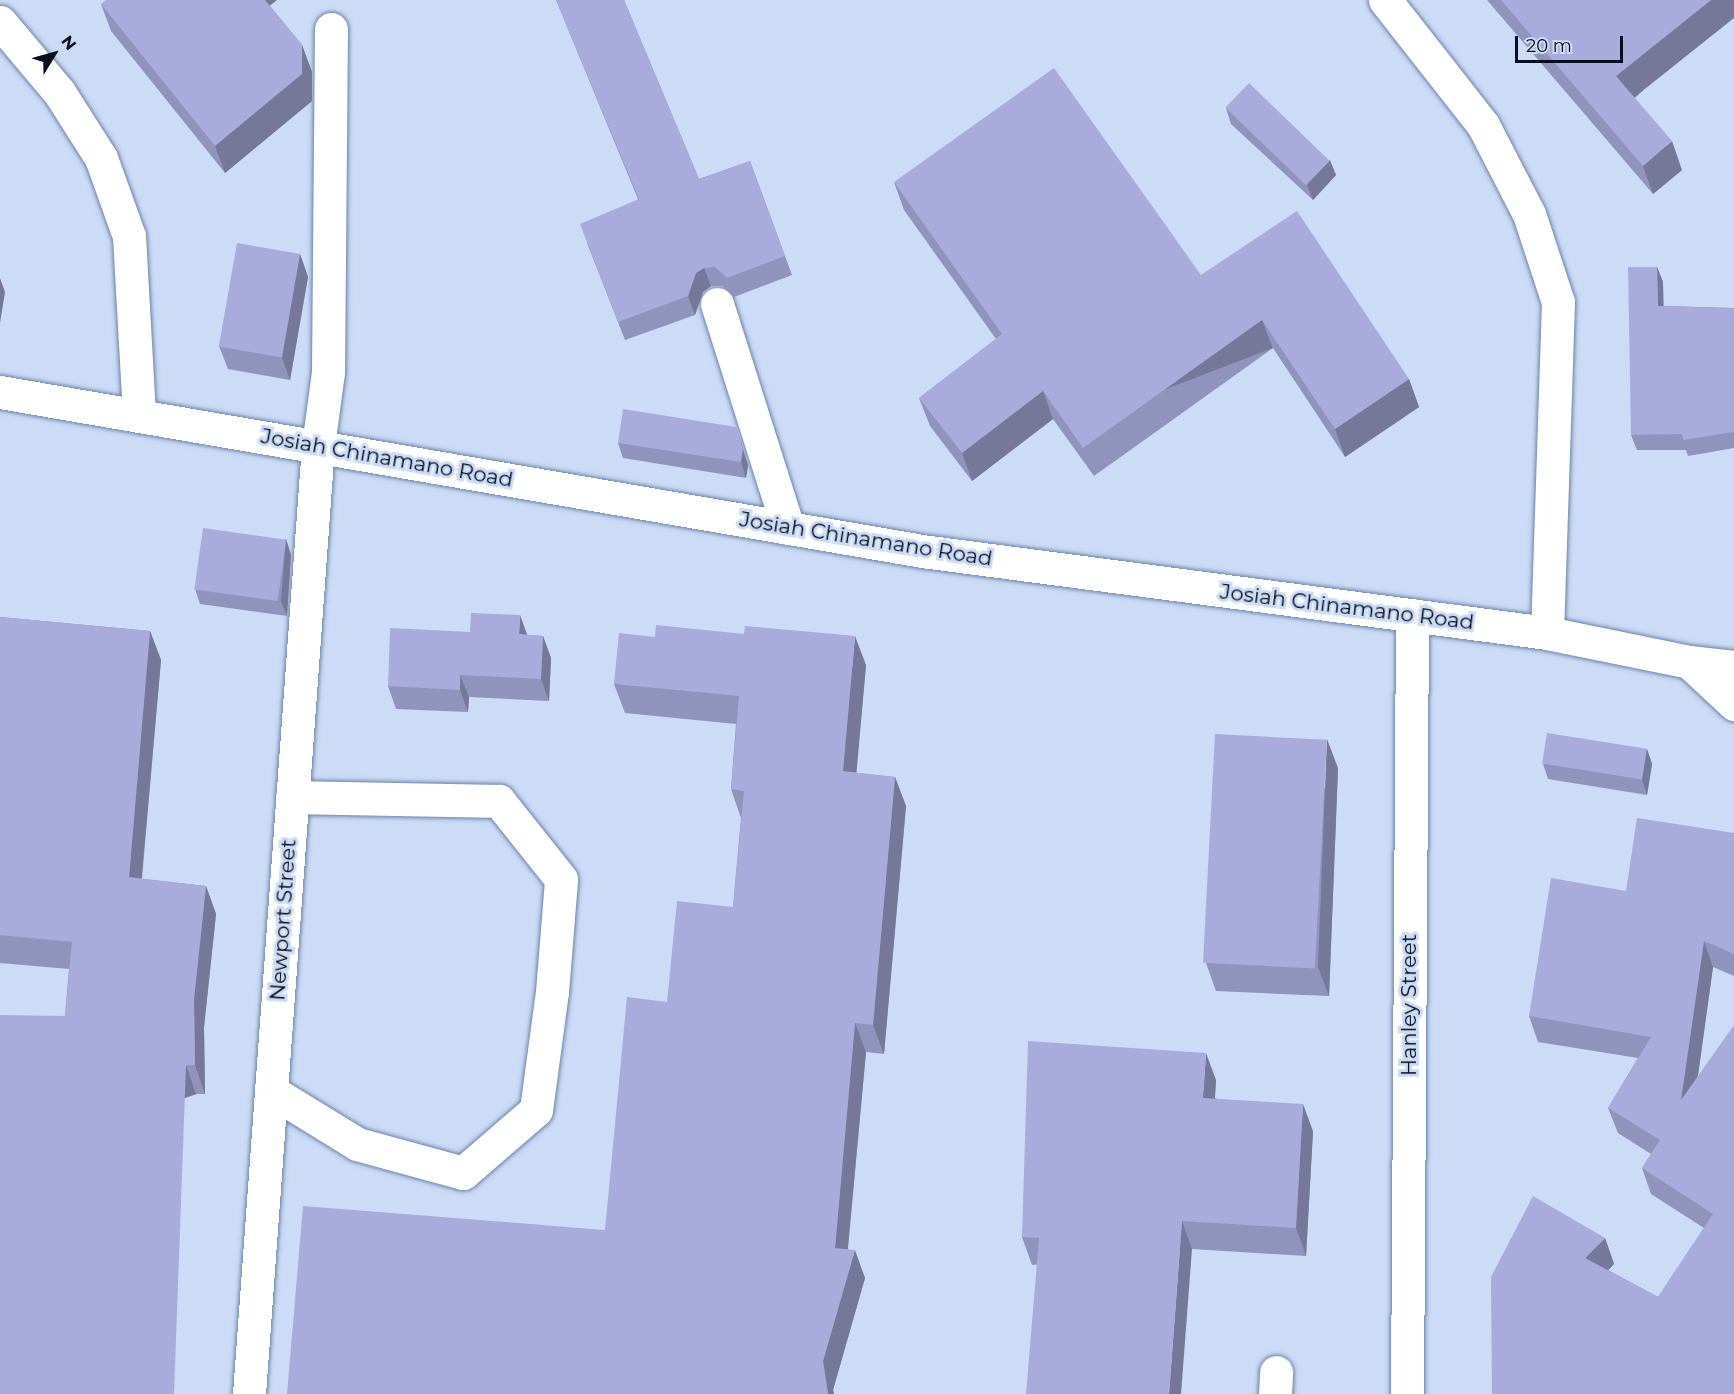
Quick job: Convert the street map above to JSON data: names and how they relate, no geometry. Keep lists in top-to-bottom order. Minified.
{"streets":{"street":["Josiah Chinamano Road","Newport Street","Hanley Street"]},"crossings":[["Josiah Chinamano Road","Newport Street"],["Josiah Chinamano Road","Hanley Street"]],"scale_bar":"20 m","north":"top right"}
